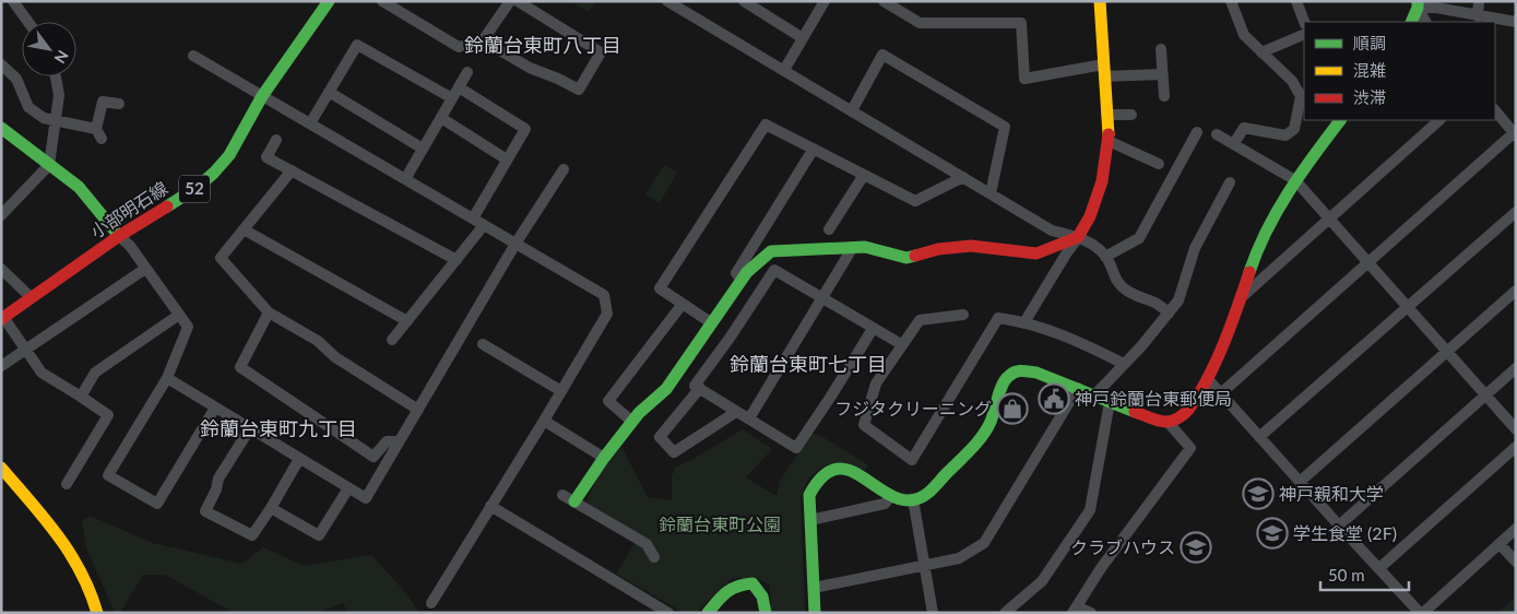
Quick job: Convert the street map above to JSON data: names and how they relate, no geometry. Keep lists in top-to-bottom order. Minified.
{"streets":{"street":["52","小部明石線"]},"districts":["鈴蘭台東町八丁目","鈴蘭台東町七丁目","鈴蘭台東町九丁目"],"parks":["鈴蘭台東町公園"],"places":{"public building":["神戸鈴蘭台東郵便局"],"shop":["フジタクリーニング"],"school or university":["神戸親和大学","学生食堂 (2F)","クラブハウス"]},"legend":["順調","混雑","渋滞"],"scale_bar":"50 m","north":"bottom right"}
